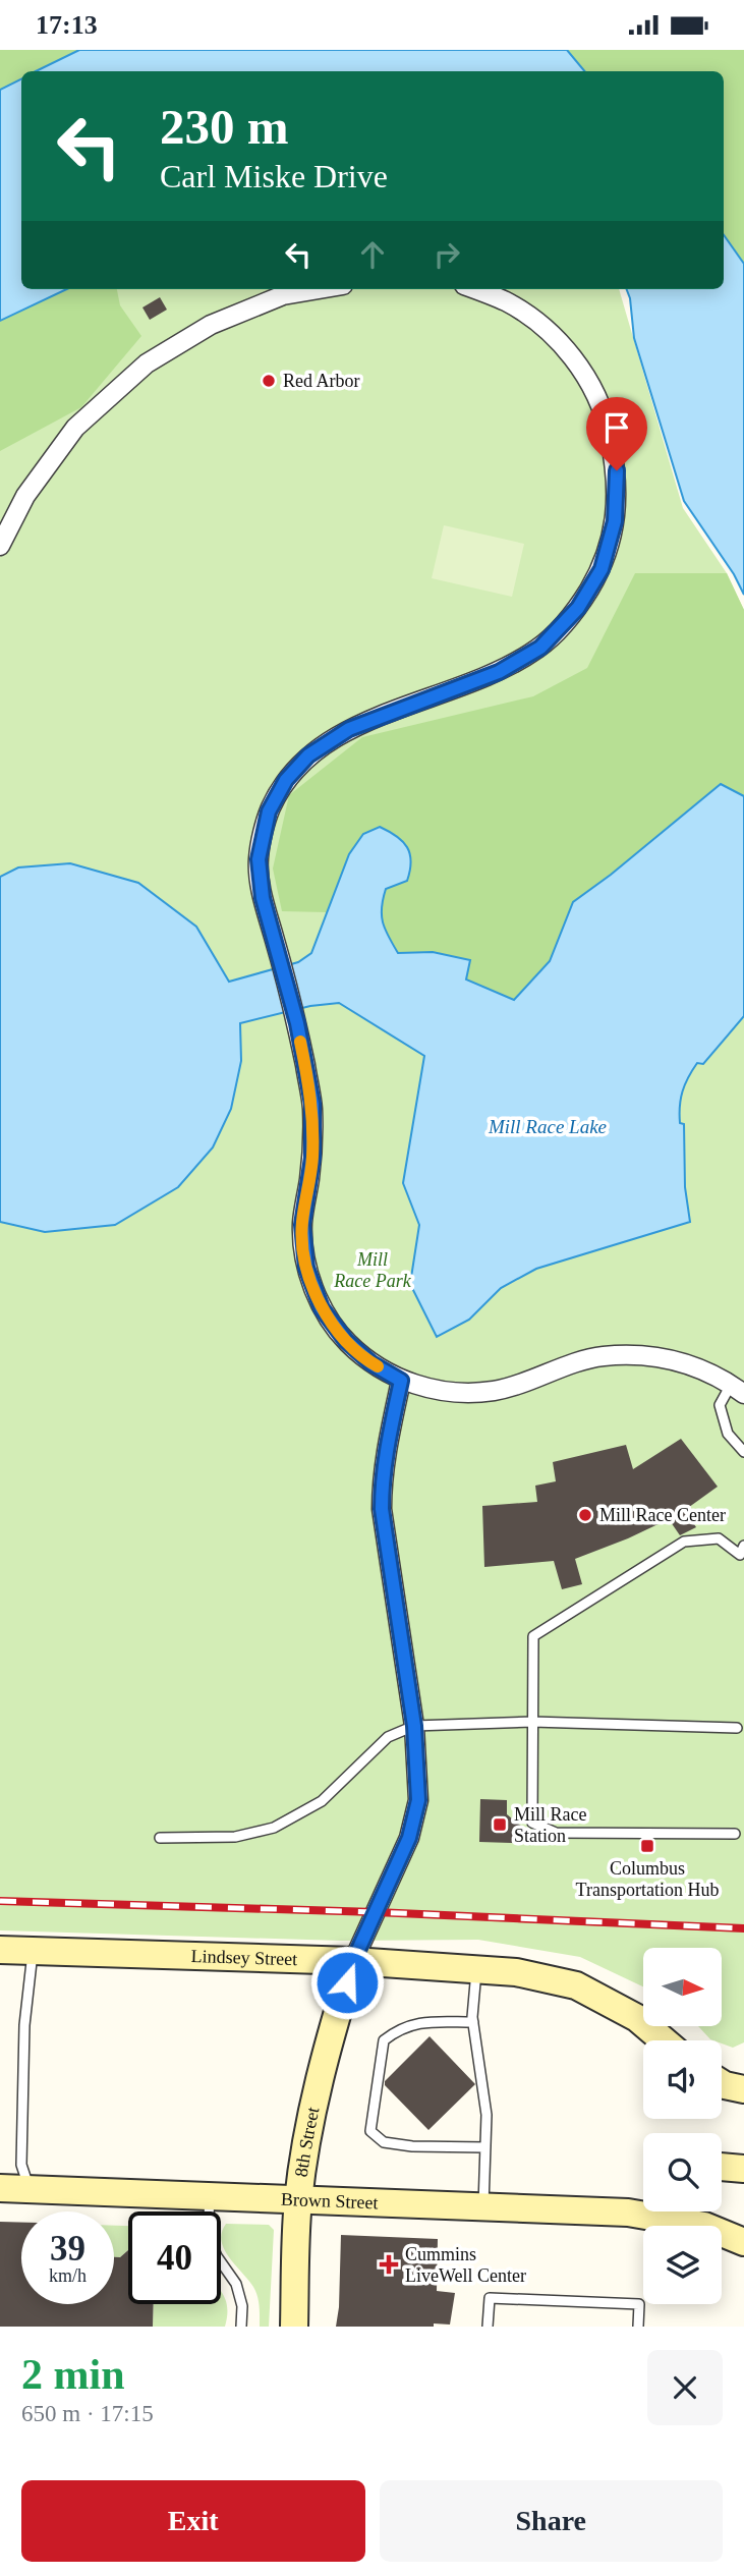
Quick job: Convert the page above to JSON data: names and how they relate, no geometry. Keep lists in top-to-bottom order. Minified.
{"streets":{"main road":["Lindsey Street","8th Street","Brown Street"]},"crossings":[["Lindsey Street","8th Street"],["8th Street","Brown Street"]],"water":["Mill Race Lake"],"parks":["Mill Race Park"],"places":{"other":["Red Arbor","Mill Race Center"],"transit":["Mill Race Station","Columbus Transportation Hub"],"health":["Cummins LiveWell Center"]},"north":"right","page":{"status":"17:13","turn":["230 m","Carl Miske Drive"],"speed":"39 km/h","limit":"40","heading":["2 min","650 m · 17:15"],"buttons":["Exit","Share"]}}
